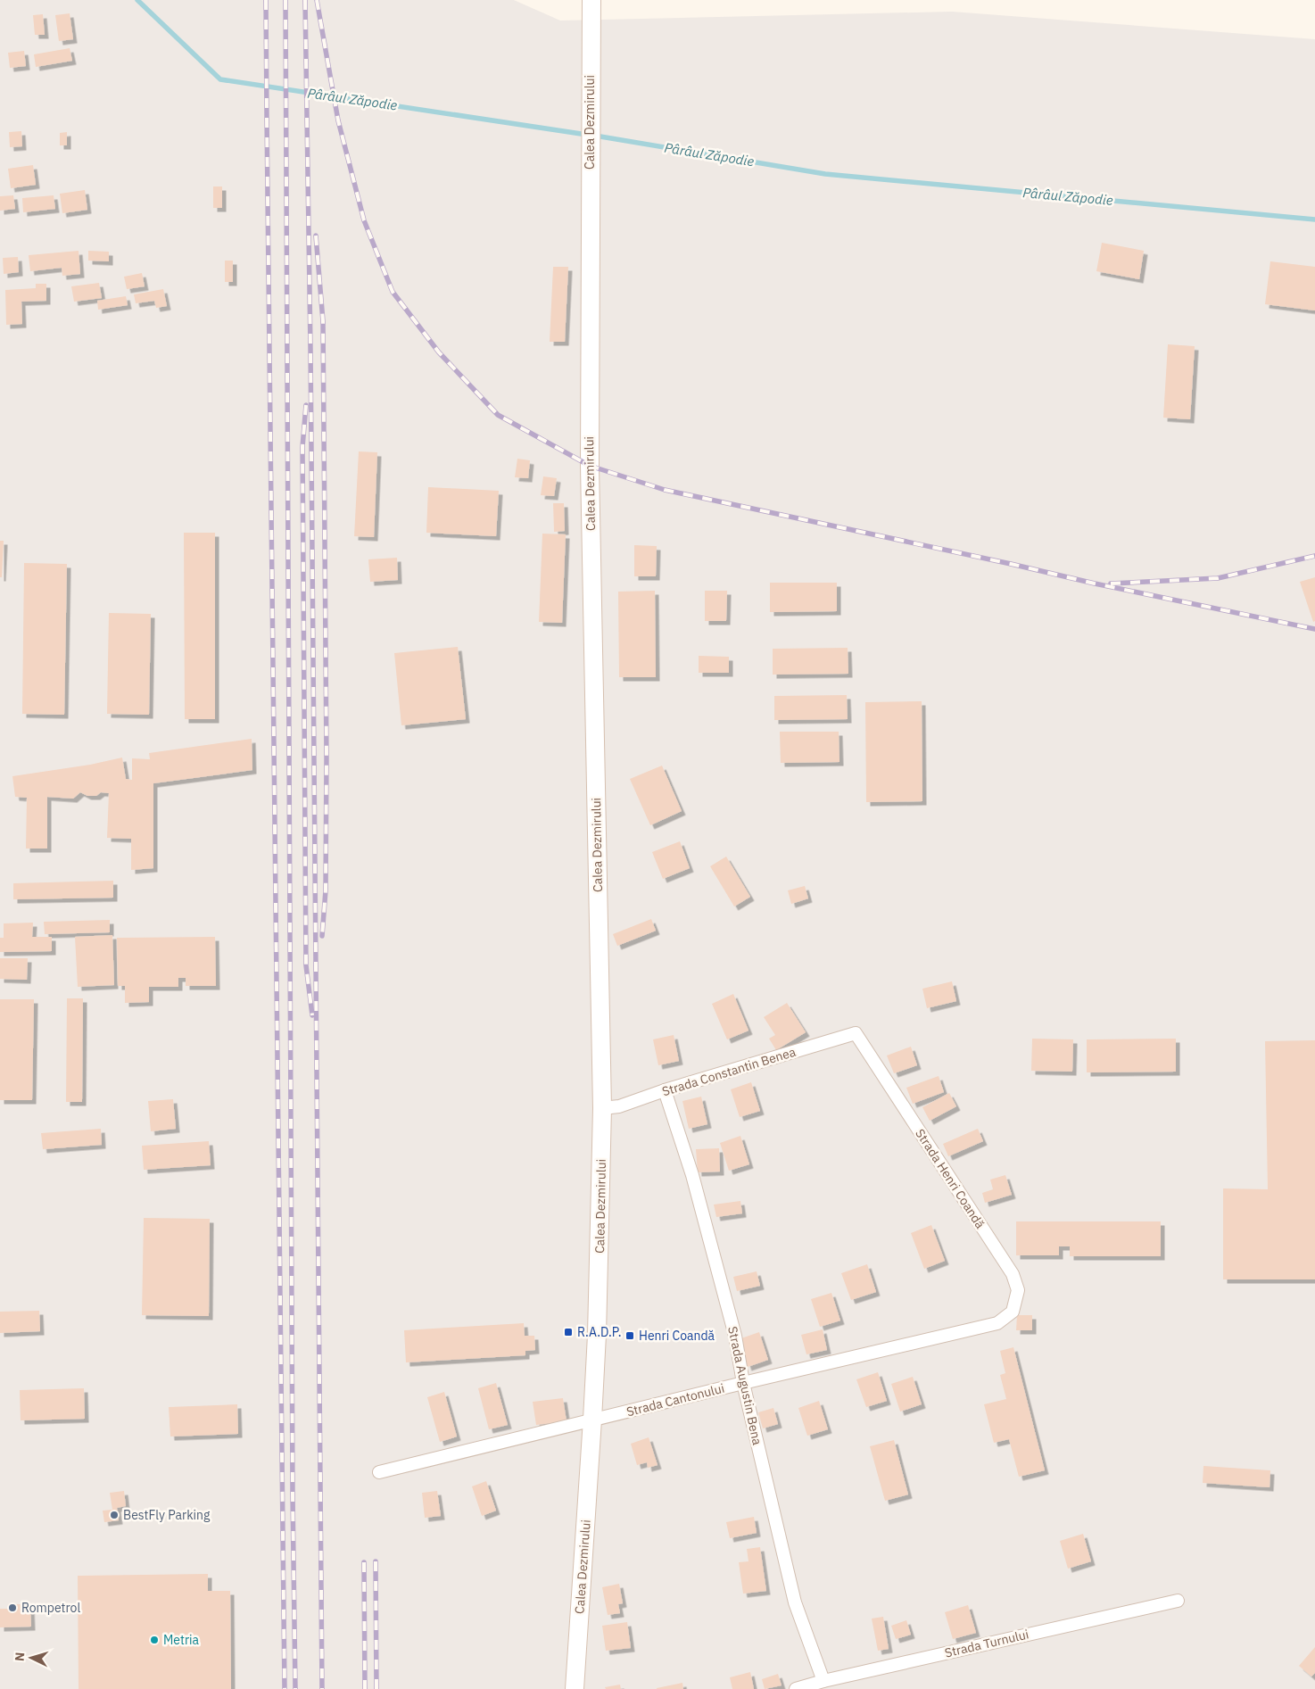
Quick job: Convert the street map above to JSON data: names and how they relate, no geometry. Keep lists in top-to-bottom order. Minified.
{"streets":{"main road":["Calea Dezmirului"],"street":["Strada Constantin Benea","Strada Henri Coandă","Strada Augustin Bena","Strada Cantonului","Strada Turnului"]},"crossings":[["Calea Dezmirului","Strada Constantin Benea"],["Calea Dezmirului","Strada Cantonului"],["Strada Constantin Benea","Strada Henri Coandă"],["Strada Constantin Benea","Strada Augustin Bena"],["Strada Henri Coandă","Strada Cantonului"],["Strada Augustin Bena","Strada Cantonului"],["Strada Augustin Bena","Strada Turnului"]],"water":["Pârâul Zăpodie"],"places":{"transit":["R.A.D.P.","Henri Coandă"],"other":["BestFly Parking","Rompetrol","Metria"]},"north":"left"}
